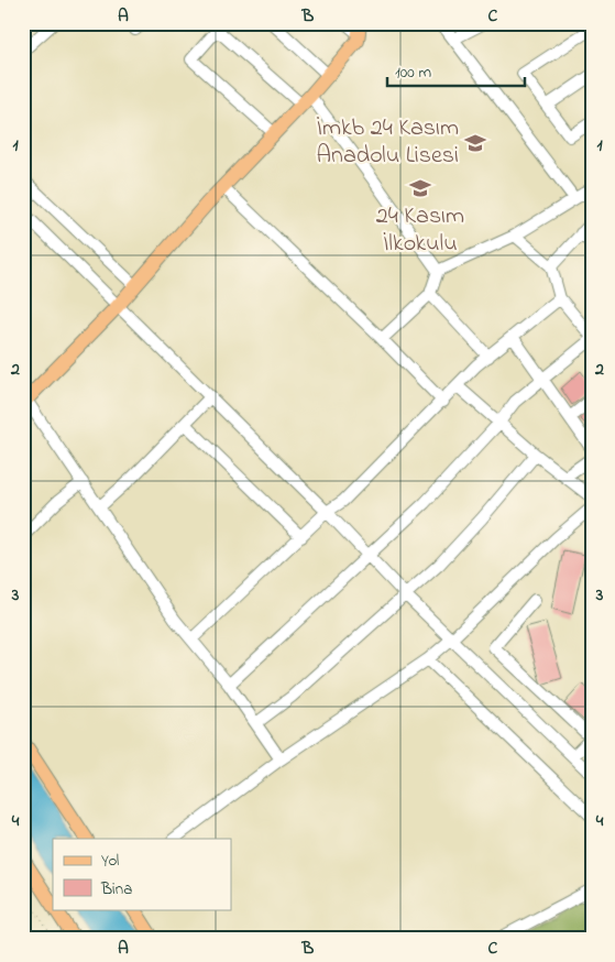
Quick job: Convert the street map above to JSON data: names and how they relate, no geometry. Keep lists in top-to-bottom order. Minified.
{"places":{"school or university":["İmkb 24 Kasım Anadolu Lisesi","24 Kasım İlkokulu"]},"legend":["Yol","Bina"],"scale_bar":"100 m","grid":{"columns":["A","B","C"],"rows":["1","2","3","4"]}}
